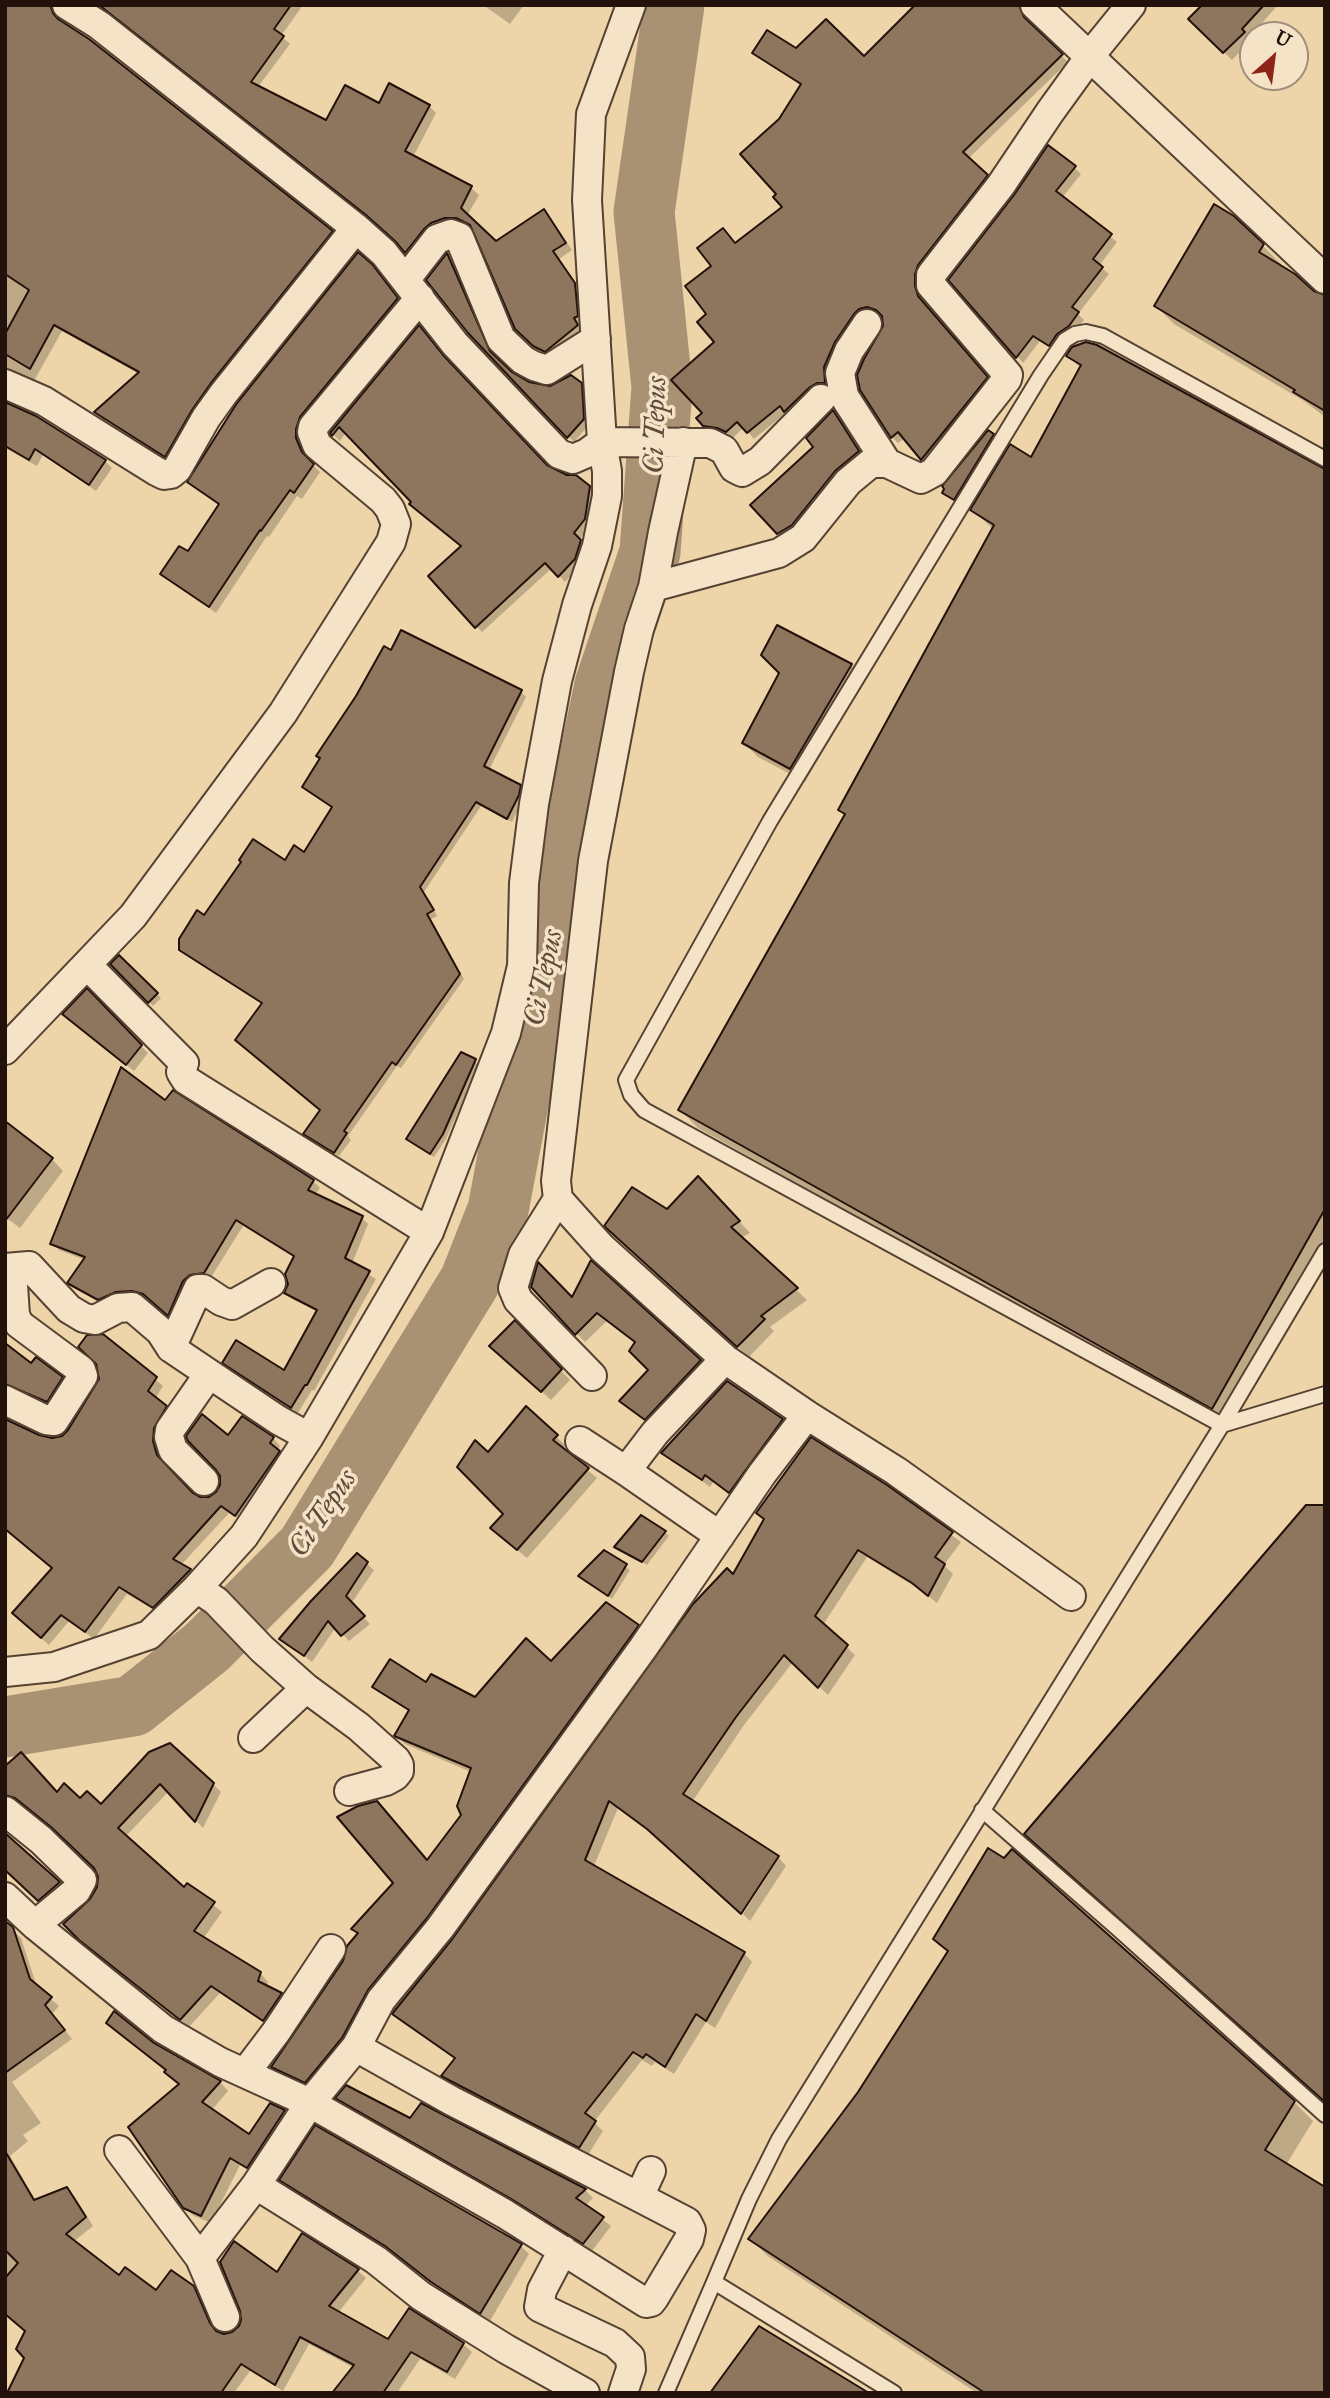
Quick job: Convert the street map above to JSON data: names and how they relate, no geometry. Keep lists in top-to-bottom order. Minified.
{"water":["Ci Tepus"],"north":"top right"}
